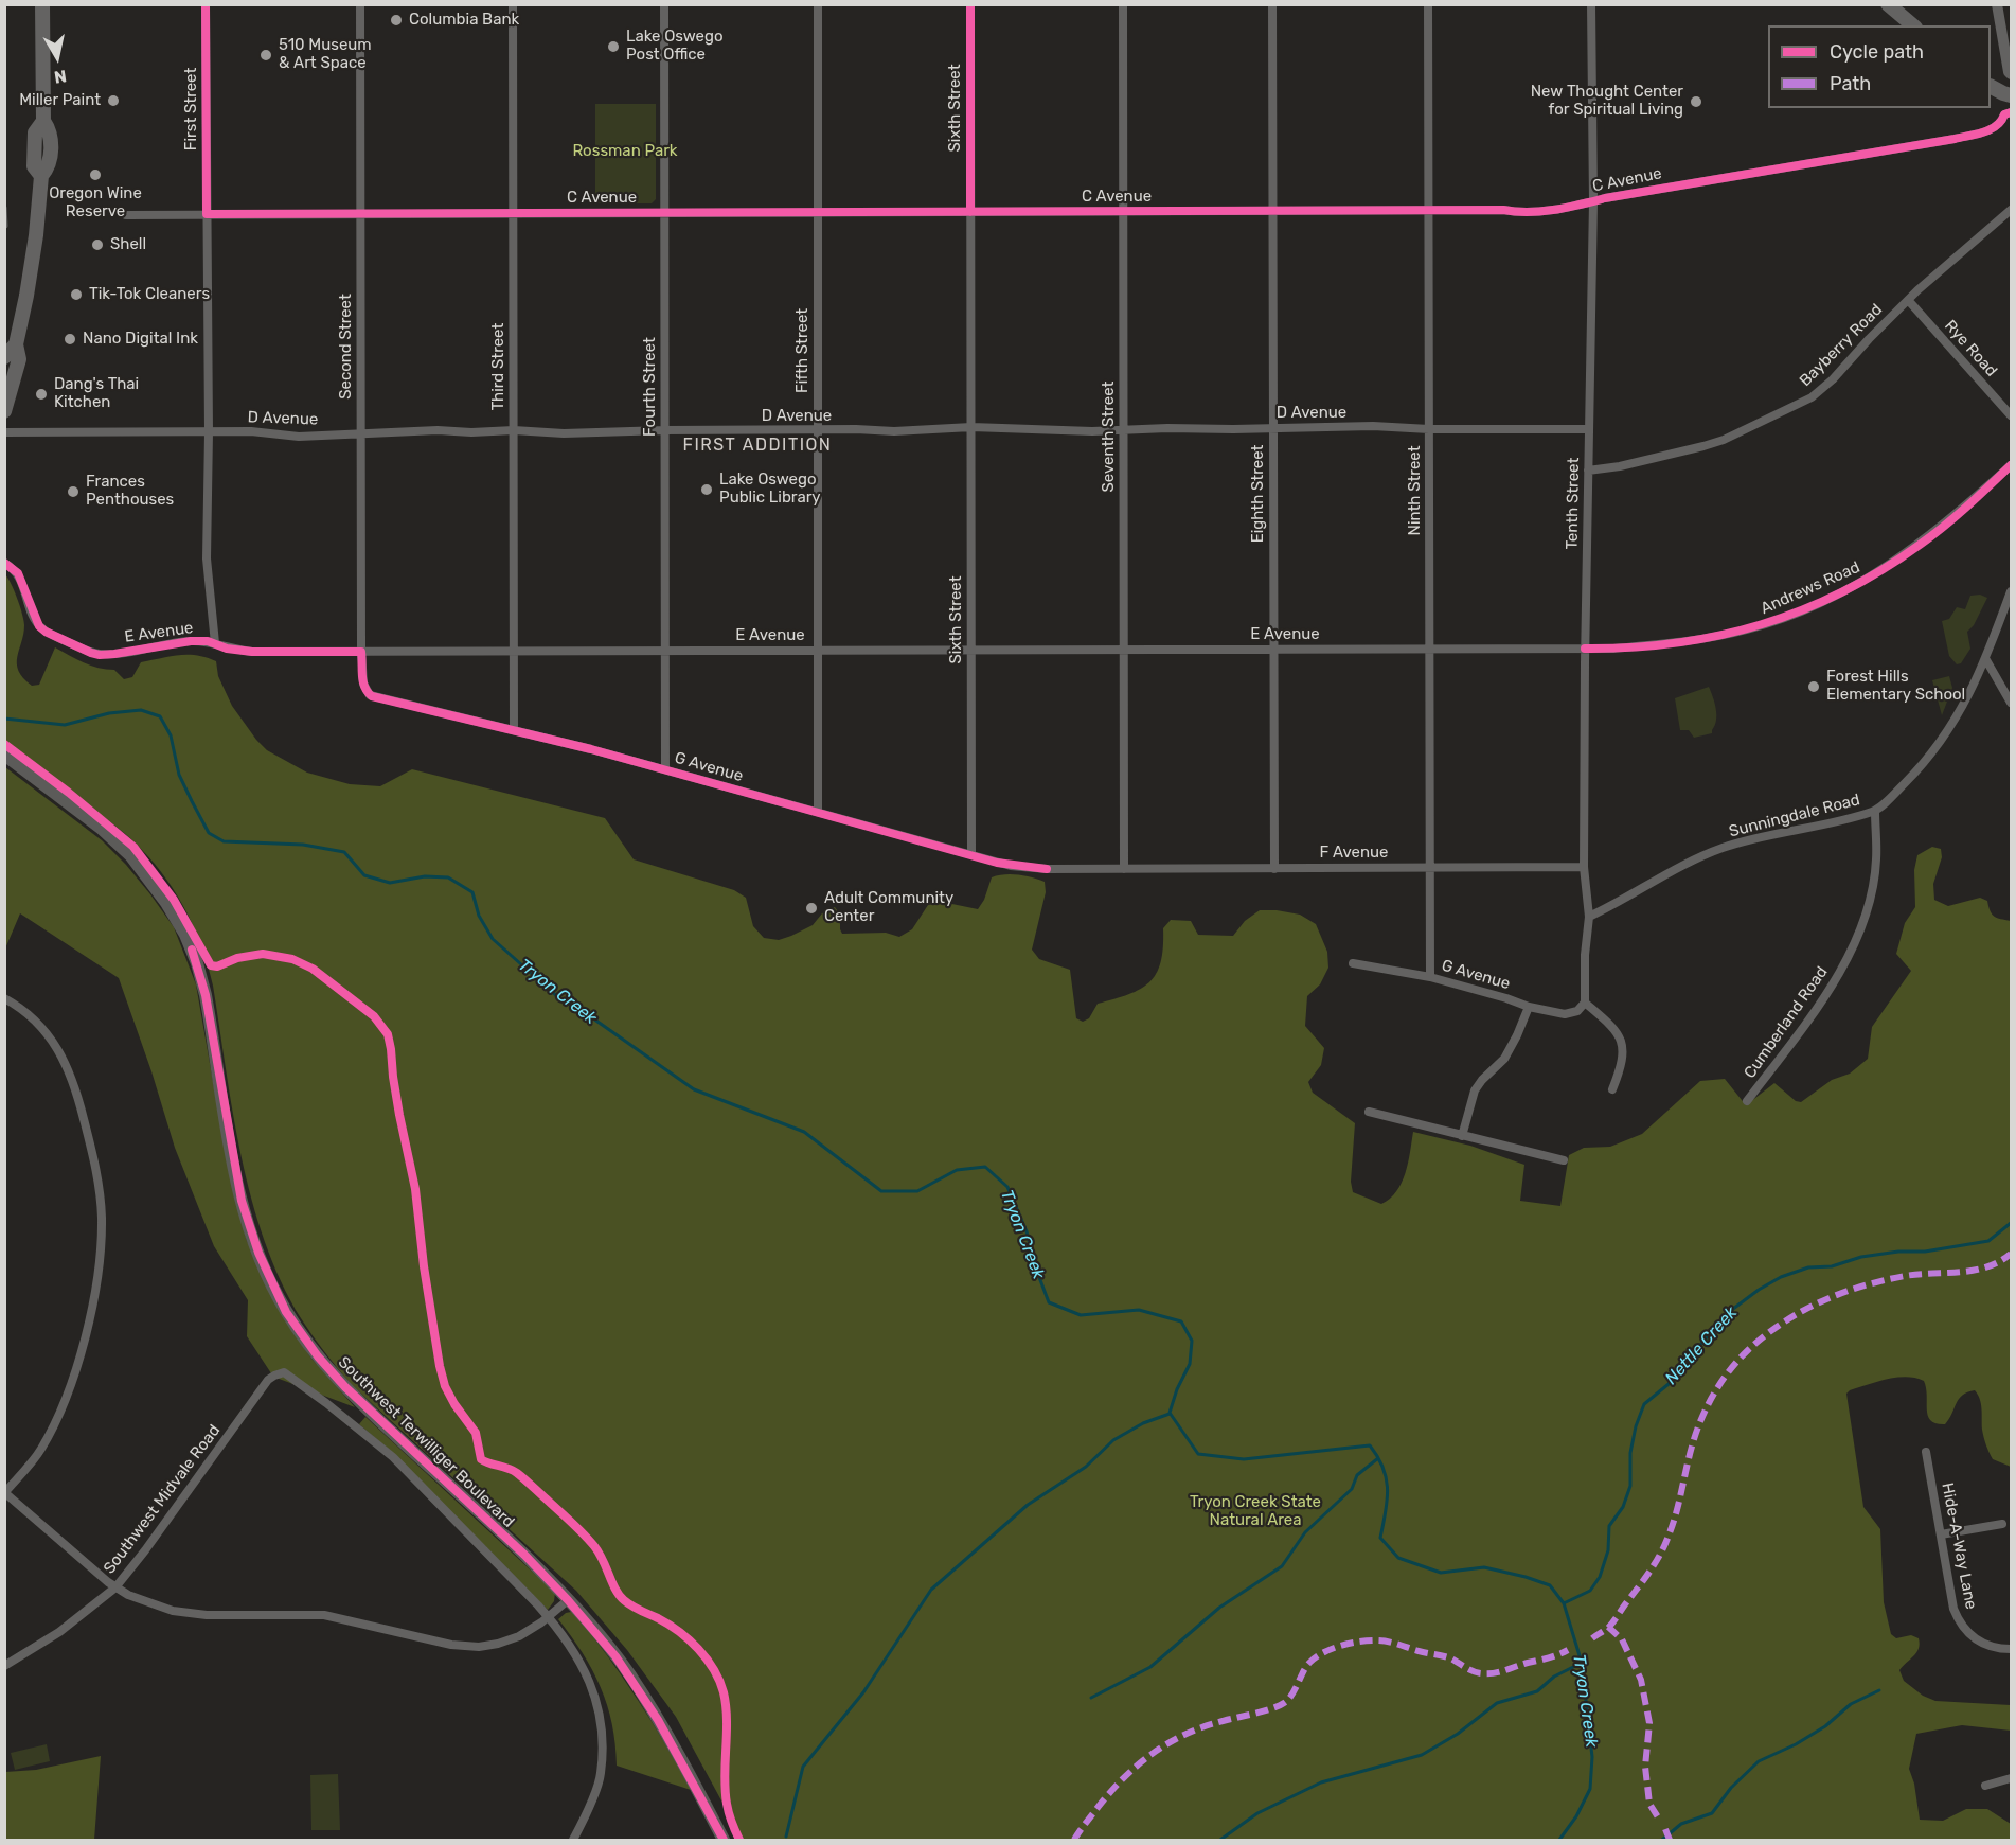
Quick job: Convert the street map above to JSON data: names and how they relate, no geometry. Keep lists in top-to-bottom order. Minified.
{"streets":{"main road":["Southwest Terwilliger Boulevard"],"street":["Sixth Street","First Street","C Avenue","Bayberry Road","Second Street","Rye Road","Fifth Street","Third Street","Fourth Street","D Avenue","Seventh Street","Ninth Street","Eighth Street","Tenth Street","Andrews Road","E Avenue","G Avenue","Sunningdale Road","F Avenue","Cumberland Road","Southwest Midvale Road","Hide-A-Way Lane"]},"crossings":[["Sixth Street","C Avenue"],["Sixth Street","D Avenue"],["Sixth Street","E Avenue"],["Sixth Street","G Avenue"],["First Street","C Avenue"],["First Street","D Avenue"],["First Street","E Avenue"],["C Avenue","Second Street"],["C Avenue","Fifth Street"],["C Avenue","Third Street"],["C Avenue","Fourth Street"],["C Avenue","Seventh Street"],["C Avenue","Ninth Street"],["C Avenue","Eighth Street"],["C Avenue","Tenth Street"],["Bayberry Road","Rye Road"],["Bayberry Road","Tenth Street"],["Second Street","D Avenue"],["Second Street","E Avenue"],["Second Street","G Avenue"],["Fifth Street","D Avenue"],["Fifth Street","E Avenue"],["Fifth Street","G Avenue"],["Third Street","D Avenue"],["Third Street","E Avenue"],["Third Street","G Avenue"],["Fourth Street","D Avenue"],["Fourth Street","E Avenue"],["Fourth Street","G Avenue"],["D Avenue","Seventh Street"],["D Avenue","Ninth Street"],["D Avenue","Eighth Street"],["D Avenue","Tenth Street"],["Seventh Street","E Avenue"],["Seventh Street","G Avenue"],["Seventh Street","F Avenue"],["Ninth Street","E Avenue"],["Ninth Street","G Avenue"],["Ninth Street","F Avenue"],["Eighth Street","E Avenue"],["Eighth Street","F Avenue"],["Tenth Street","Andrews Road"],["Tenth Street","E Avenue"],["Tenth Street","G Avenue"],["Tenth Street","Sunningdale Road"],["Tenth Street","F Avenue"],["Andrews Road","E Avenue"],["G Avenue","F Avenue"],["Sunningdale Road","Cumberland Road"]],"districts":["FIRST ADDITION"],"water":["Tryon Creek","Nettle Creek"],"parks":["Rossman Park","Tryon Creek State Natural Area"],"places":["Columbia Bank","Lake Oswego Post Office","510 Museum & Art Space","Miller Paint","New Thought Center for Spiritual Living","Oregon Wine Reserve","Shell","Tik-Tok Cleaners","Nano Digital Ink","Dang's Thai Kitchen","Lake Oswego Public Library","Frances Penthouses","Forest Hills Elementary School","Adult Community Center"],"legend":["Cycle path","Path"],"north":"bottom"}
